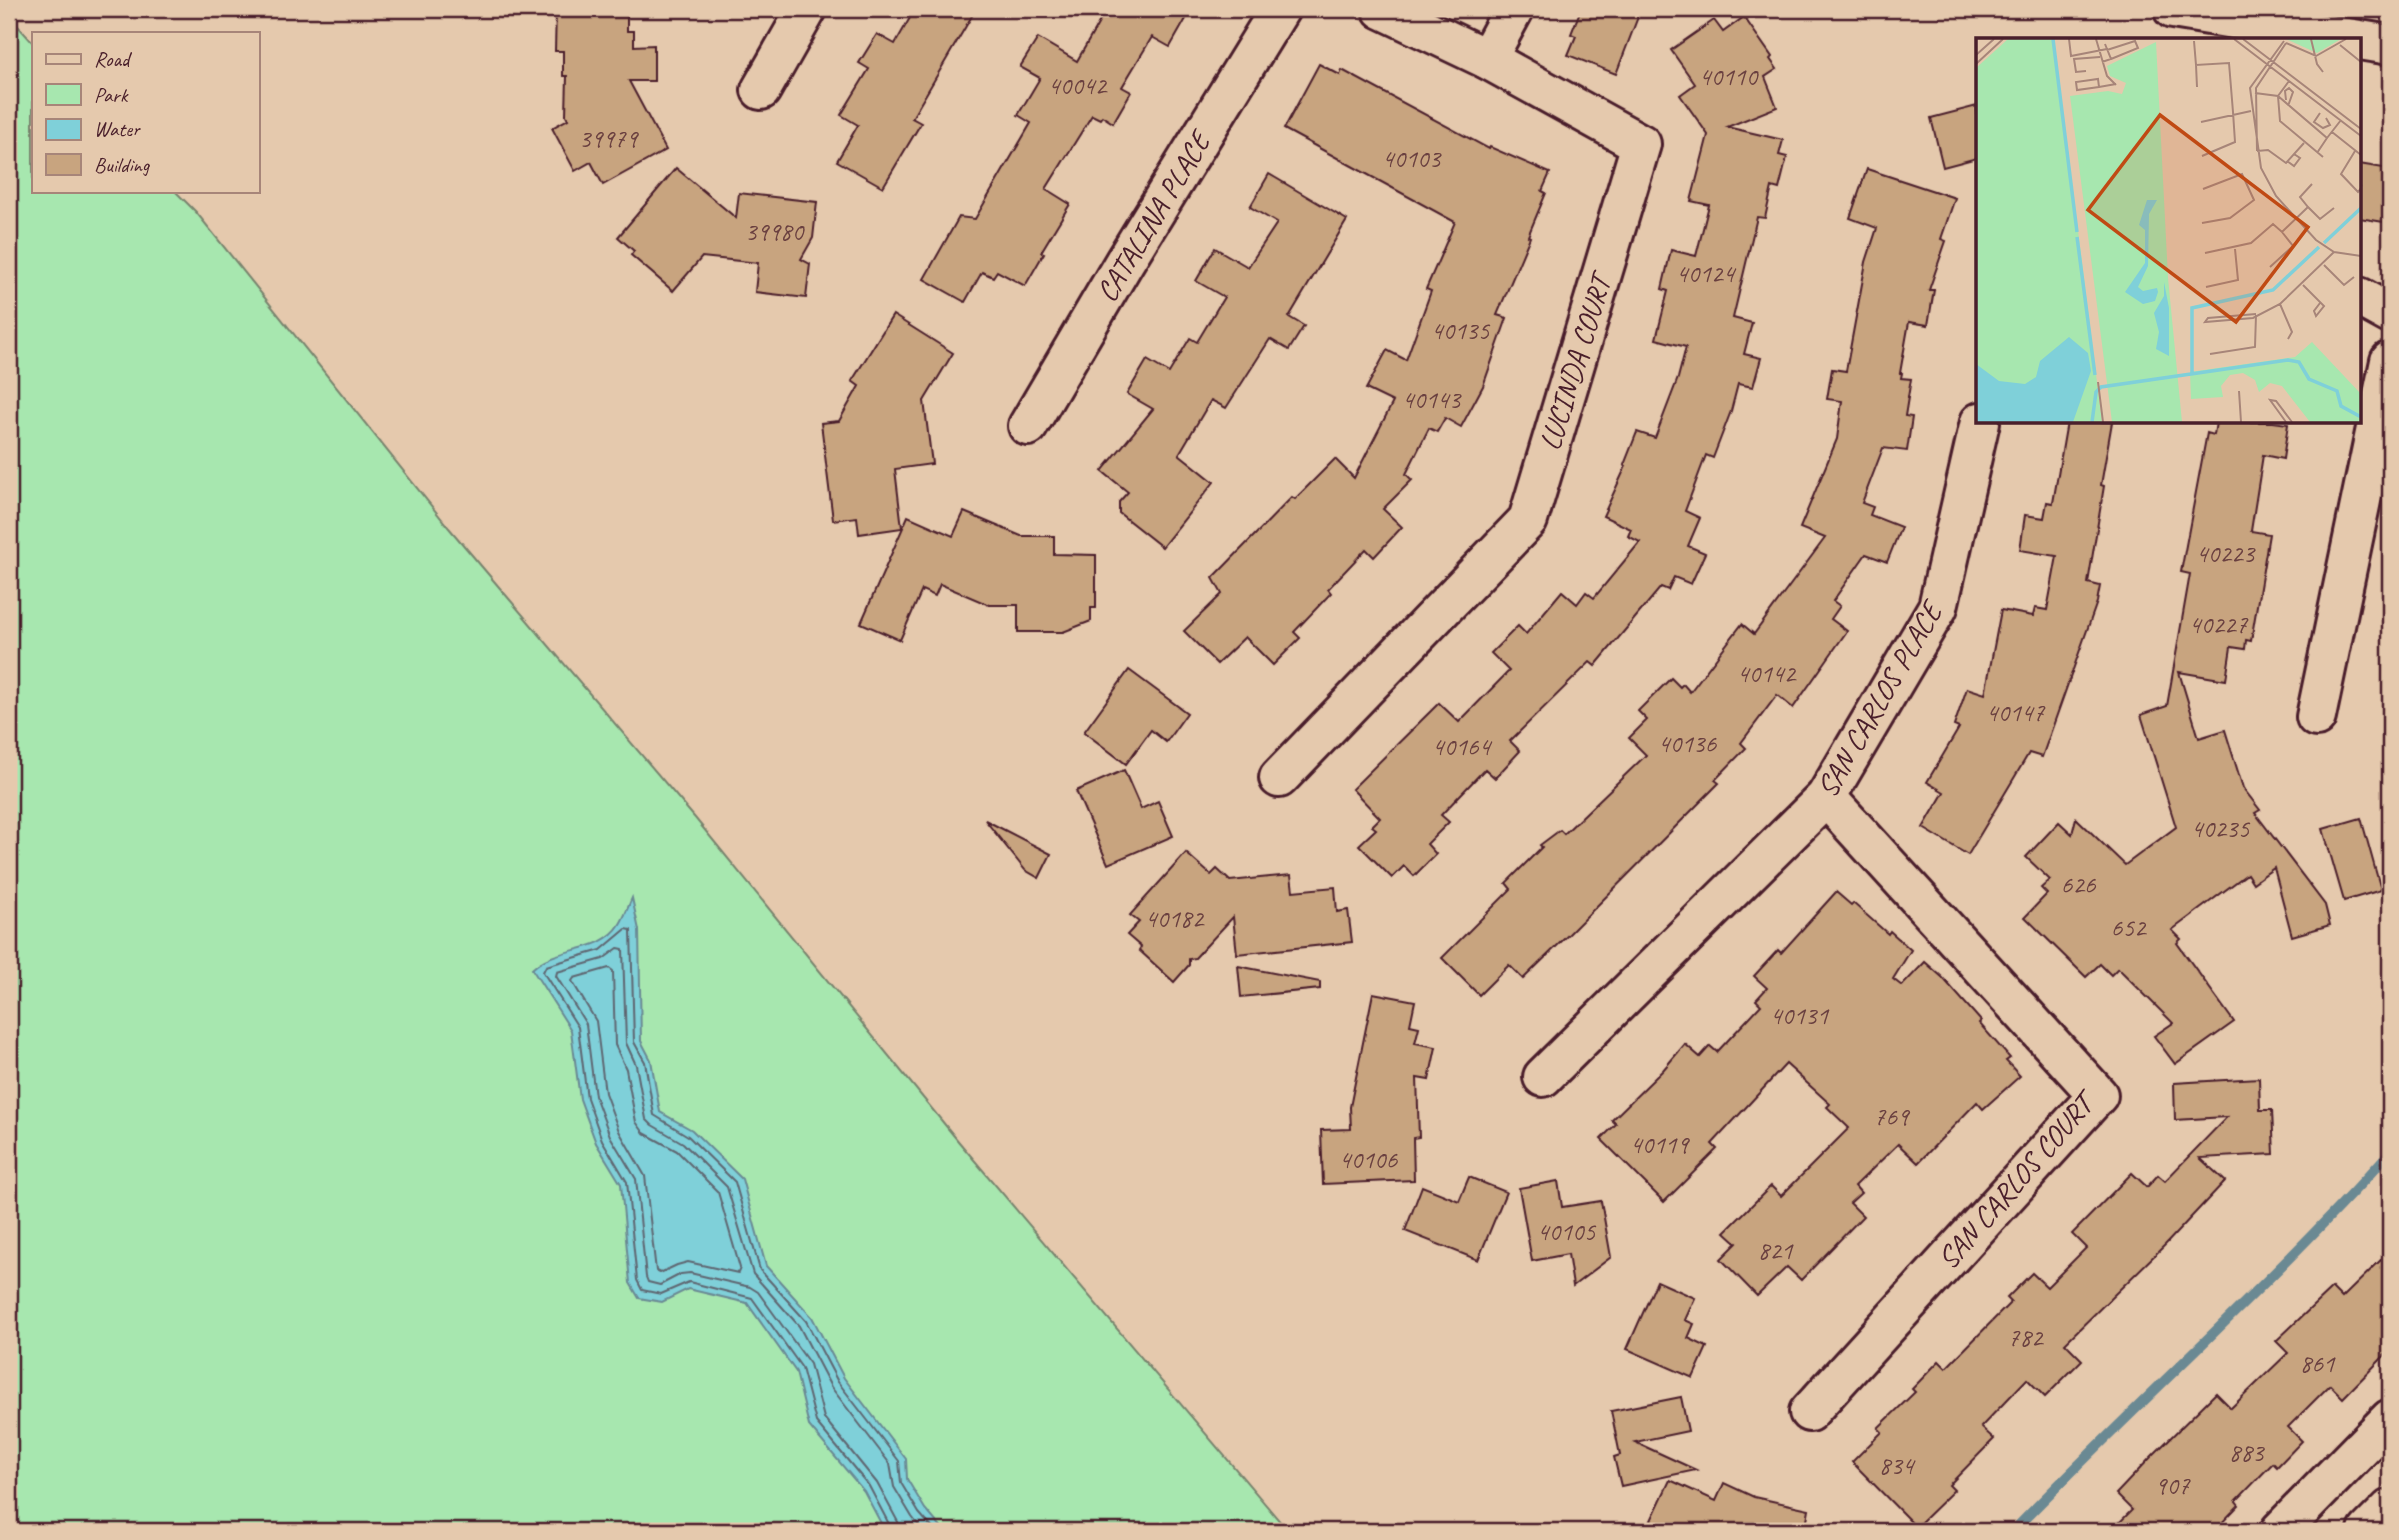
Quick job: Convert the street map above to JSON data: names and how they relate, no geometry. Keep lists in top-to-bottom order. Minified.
{"streets":{"street":["CATALINA PLACE","LUCINDA COURT","SAN CARLOS PLACE","SAN CARLOS COURT"]},"crossings":[["SAN CARLOS PLACE","SAN CARLOS COURT"]],"house_numbers":["40110","40042","39979","40103","39980","40124","40135","40143","40223","40227","40142","40147","40136","40164","40235","626","40182","652","40131","769","40119","40106","40105","821","782","861","883","834","907"],"legend":["Road","Park","Water","Building"]}
